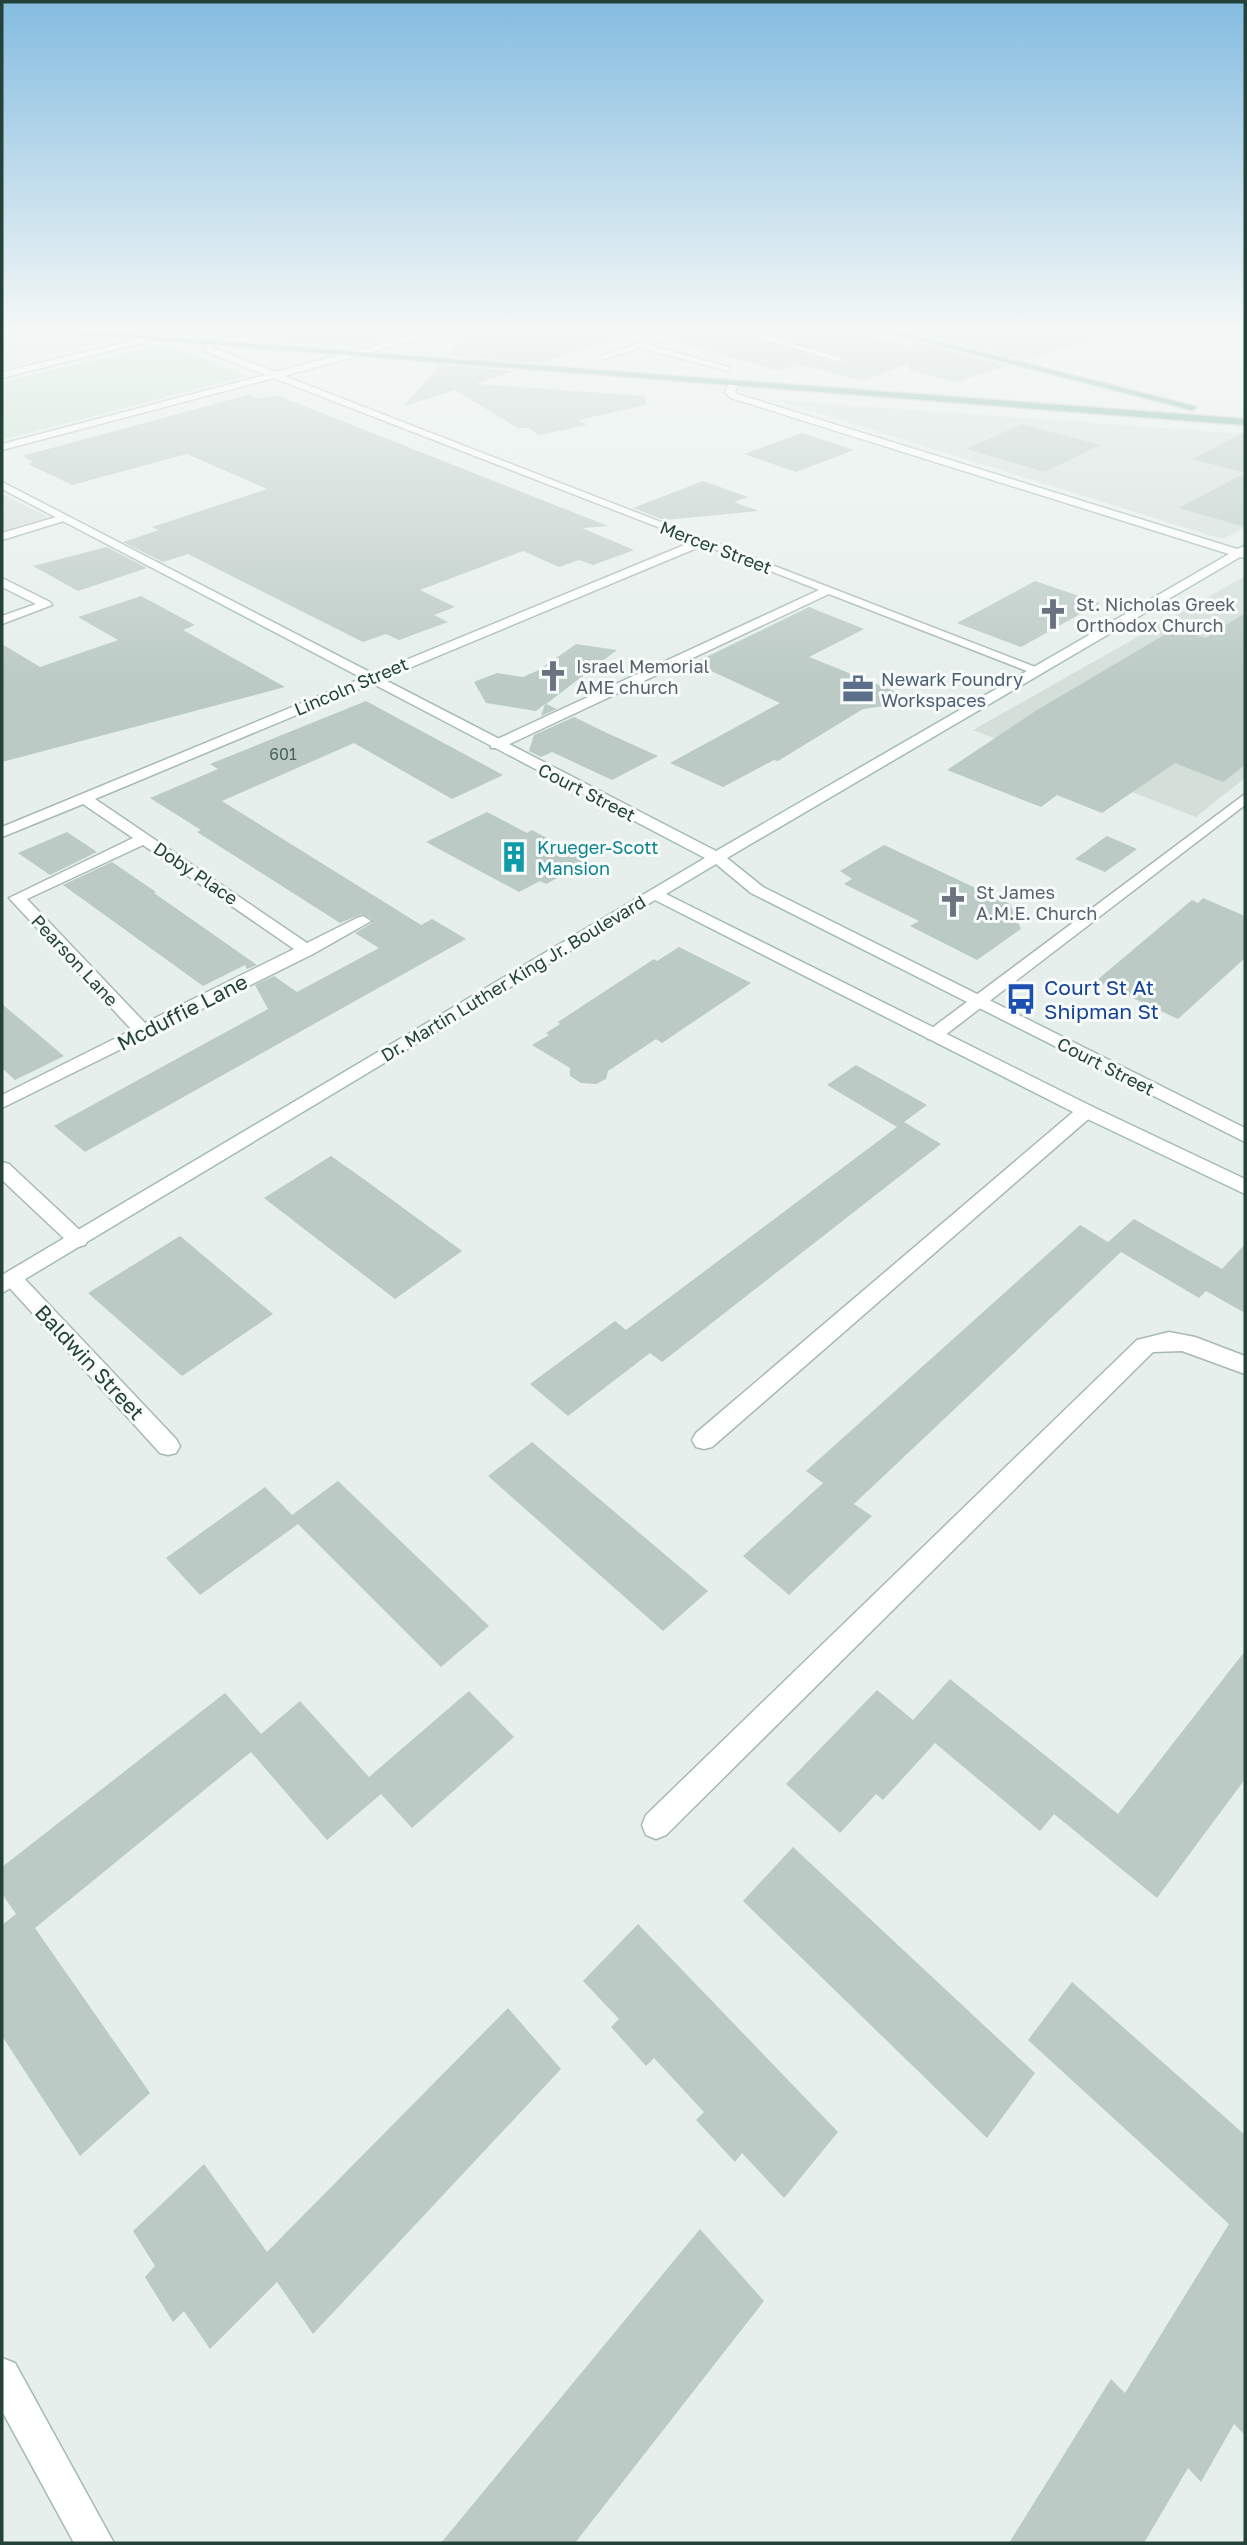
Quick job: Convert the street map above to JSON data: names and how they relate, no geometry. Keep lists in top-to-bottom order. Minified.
{"streets":{"street":["Mercer Street","Lincoln Street","Court Street","Doby Place","Pearson Lane","Dr. Martin Luther King Jr. Boulevard","Mcduffie Lane","Baldwin Street"]},"crossings":[["Mercer Street","Lincoln Street"],["Mercer Street","Dr. Martin Luther King Jr. Boulevard"],["Lincoln Street","Court Street"],["Lincoln Street","Doby Place"],["Court Street","Dr. Martin Luther King Jr. Boulevard"],["Doby Place","Pearson Lane"],["Doby Place","Mcduffie Lane"],["Pearson Lane","Mcduffie Lane"],["Dr. Martin Luther King Jr. Boulevard","Baldwin Street"]],"places":{"church":["St. Nicholas Greek Orthodox Church","Israel Memorial AME church","St James A.M.E. Church"],"office":["Newark Foundry Workspaces"],"building":["Krueger-Scott Mansion"],"bus stop":["Court St At Shipman St"]},"house_numbers":["601"]}
